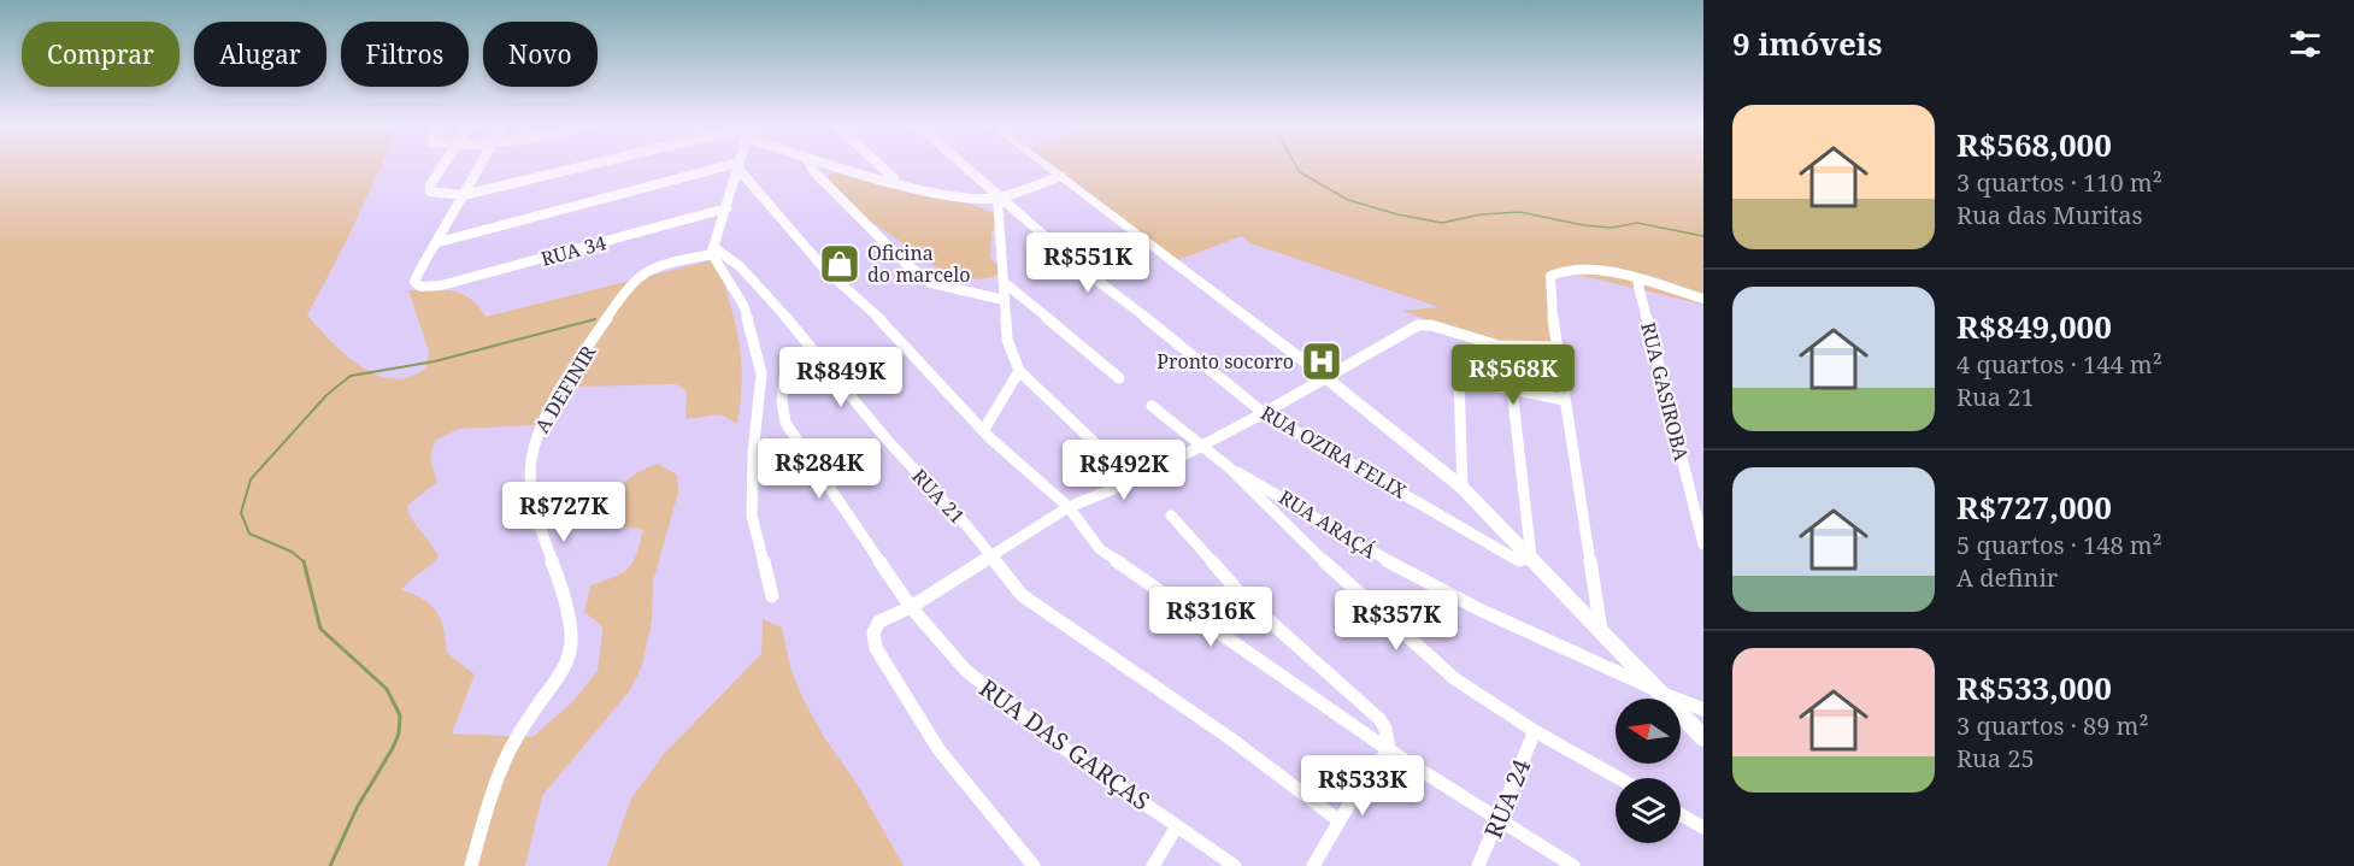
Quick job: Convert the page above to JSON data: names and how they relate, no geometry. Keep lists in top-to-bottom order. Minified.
{"streets":{"street":["RUA 34","A DEFINIR","RUA GASIROBA","RUA OZIRA FELIX","RUA 21","RUA ARAÇÁ","RUA DAS GARÇAS","RUA 24"]},"crossings":[["A DEFINIR","RUA 21"]],"places":{"shop":["Oficina do marcelo"],"hospital":["Pronto socorro"]},"north":"left","page":{"heading":"9 imóveis","chip":["Comprar","Alugar","Filtros","Novo"],"list":[{"name":"R$568,000","note":"3 quartos · 110 m² · Rua das Muritas"},{"name":"R$849,000","note":"4 quartos · 144 m² · Rua 21"},{"name":"R$727,000","note":"5 quartos · 148 m² · A definir"},{"name":"R$533,000","note":"3 quartos · 89 m² · Rua 25"}],"price":["R$551K","R$568K","R$849K","R$284K","R$492K","R$727K","R$316K","R$357K","R$533K"]}}
